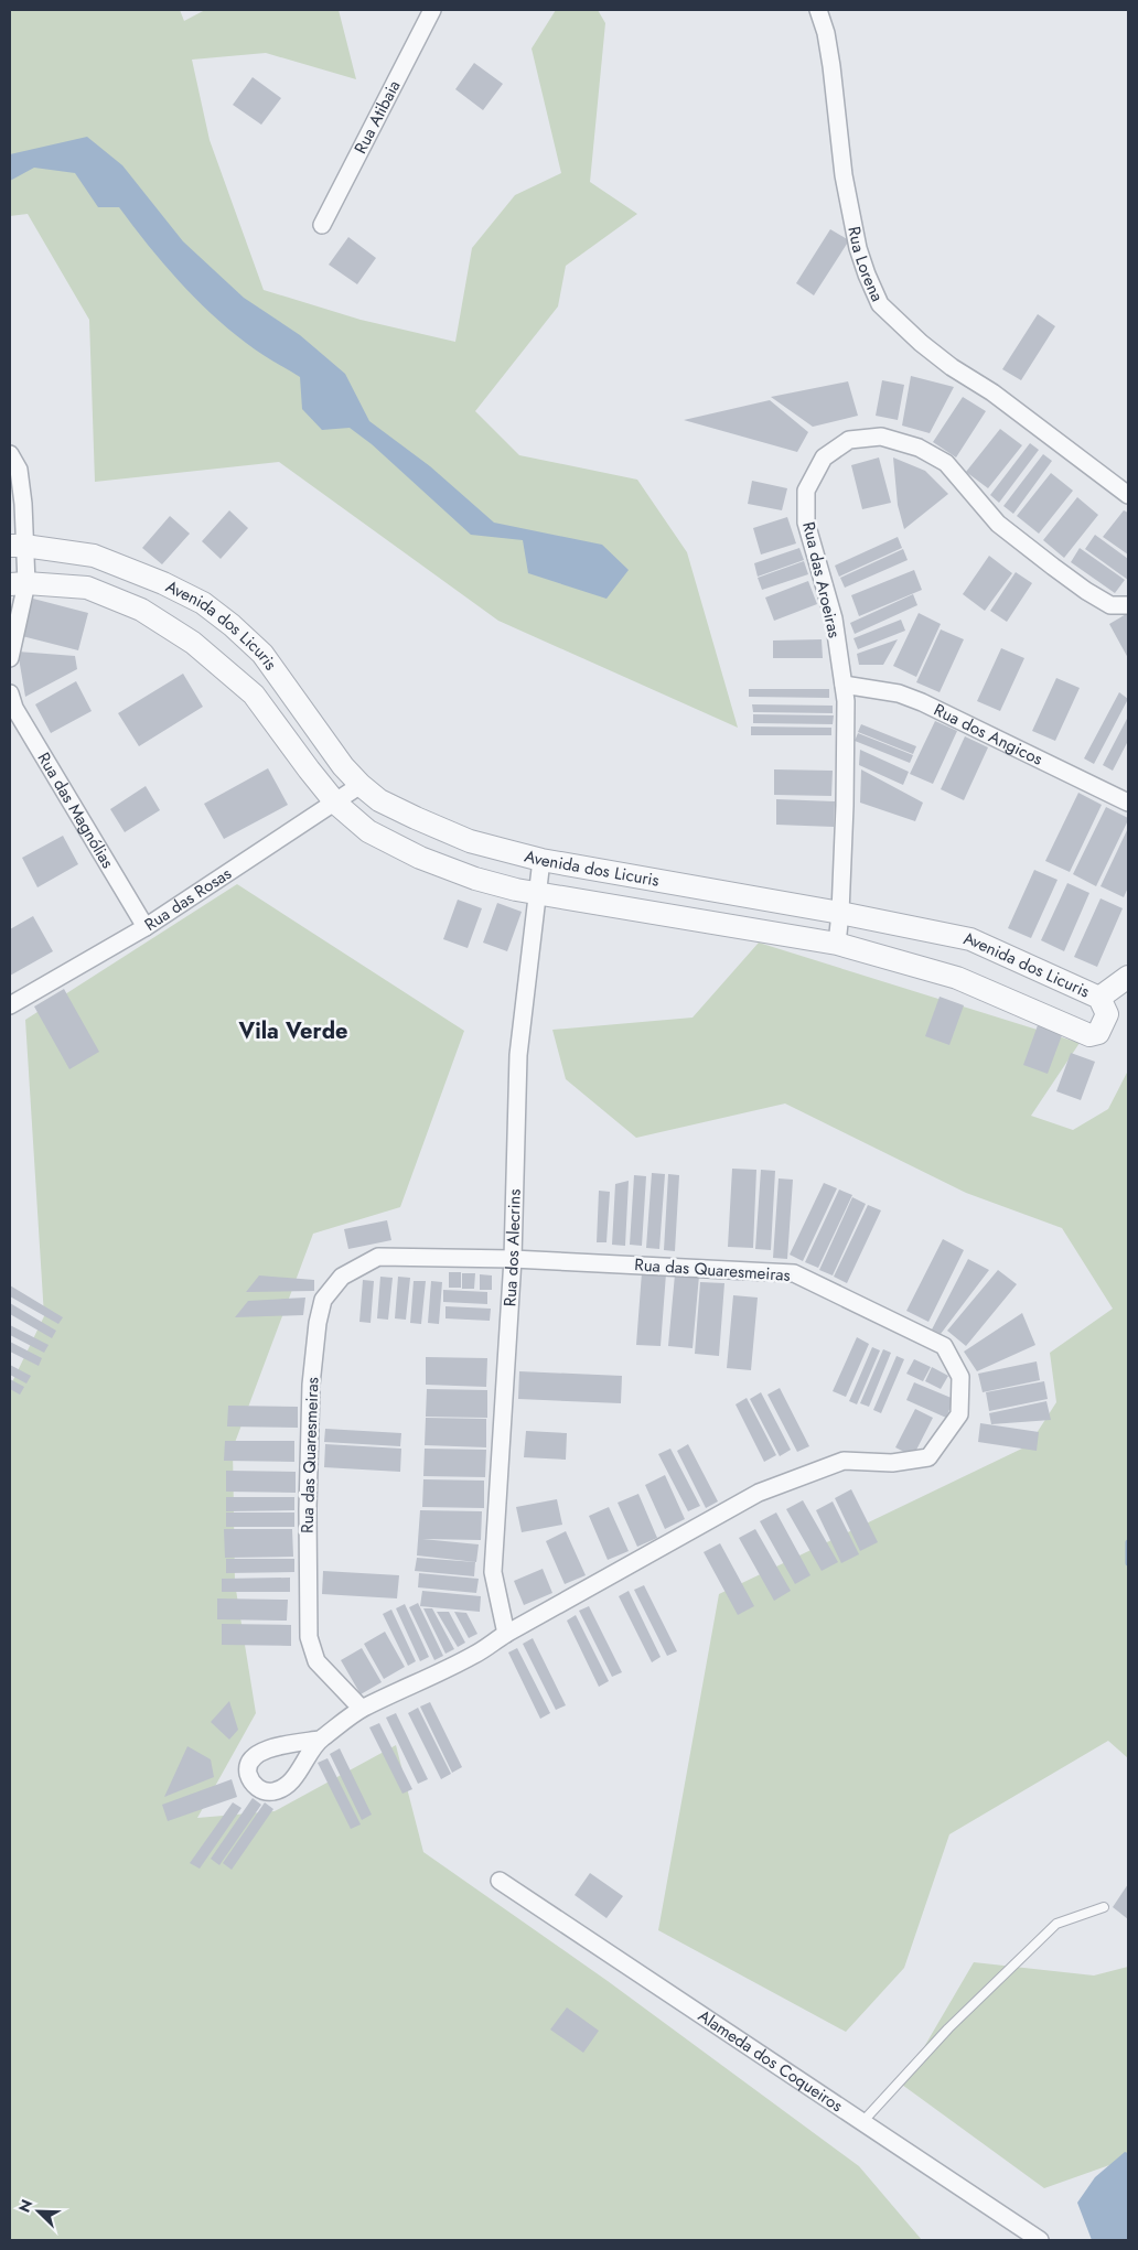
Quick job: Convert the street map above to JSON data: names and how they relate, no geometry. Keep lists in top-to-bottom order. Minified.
{"streets":{"street":["Rua Atibaia","Rua Lorena","Rua das Aroeiras","Avenida dos Licuris","Rua dos Angicos","Rua das Magnólias","Rua das Rosas","Rua dos Alecrins","Rua das Quaresmeiras","Alameda dos Coqueiros"]},"crossings":[["Rua das Aroeiras","Avenida dos Licuris"],["Rua das Aroeiras","Rua dos Angicos"],["Avenida dos Licuris","Rua das Rosas"],["Avenida dos Licuris","Rua dos Alecrins"],["Rua das Magnólias","Rua das Rosas"],["Rua dos Alecrins","Rua das Quaresmeiras"]],"districts":["Vila Verde"],"north":"top left"}
